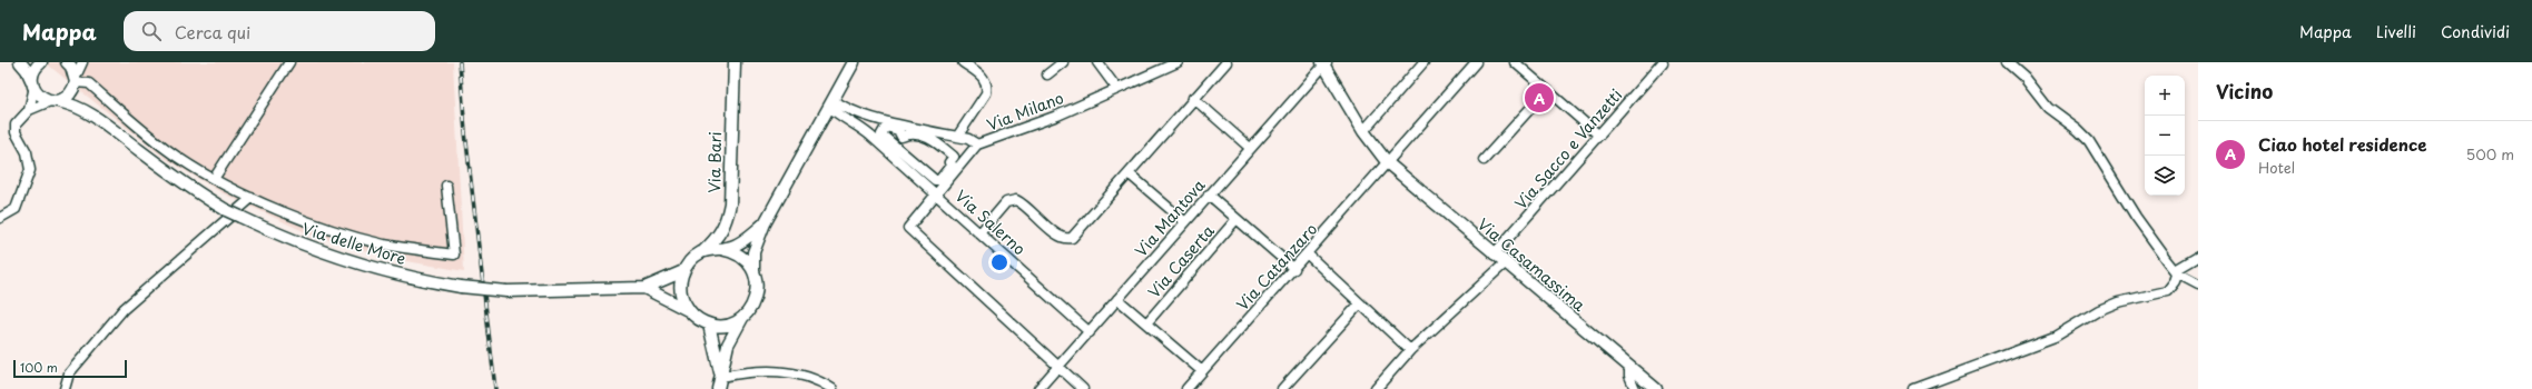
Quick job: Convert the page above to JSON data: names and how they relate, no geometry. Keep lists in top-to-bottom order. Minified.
{"streets":{"main road":["Via Bari","Via delle More","Via Casamassima"],"street":["Via Milano","Via Sacco e Vanzetti","Via Mantova","Via Salerno","Via Caserta","Via Catanzaro"]},"crossings":[["Via Milano","Via Salerno"],["Via Sacco e Vanzetti","Via Casamassima"],["Via Mantova","Via Salerno"],["Via Mantova","Via Casamassima"],["Via Casamassima","Via Catanzaro"]],"scale_bar":"100 m","page":{"header":"Mappa","search":"Cerca qui","nav":["Mappa","Livelli","Condividi"],"heading":"Vicino","map_buttons":["+","−"],"pins":"A","list":[{"mark":"A","name":"Ciao hotel residence","note":"Hotel","value":"500 m"}],"scale":"100 m"}}
